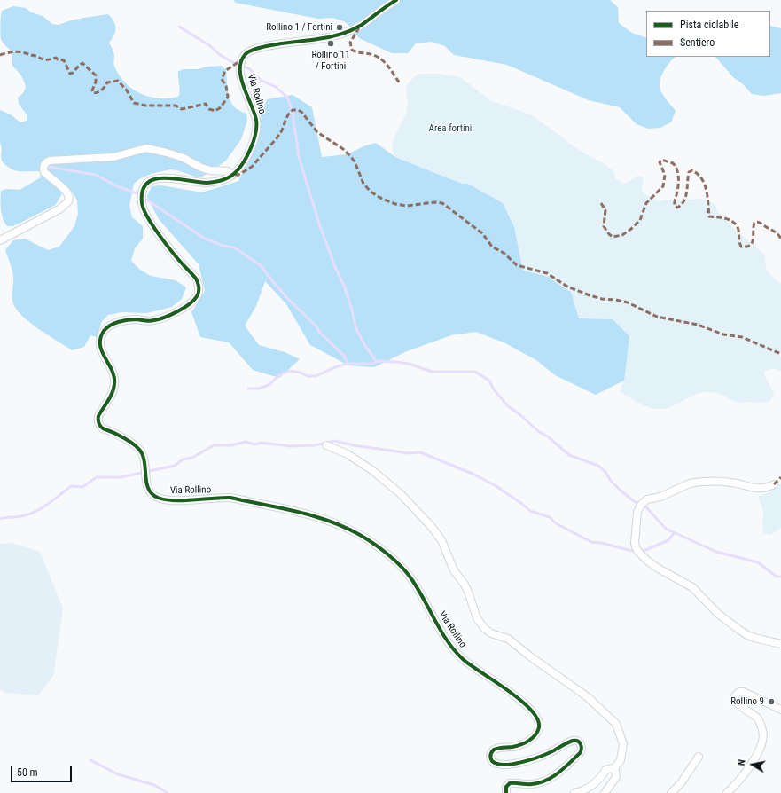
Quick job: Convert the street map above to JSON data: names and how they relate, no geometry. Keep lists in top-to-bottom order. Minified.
{"streets":{"street":["Via Rollino"]},"parks":["Area fortini"],"places":["Rollino 1 / Fortini","Rollino 11 / Fortini","Rollino 9"],"legend":["Pista ciclabile","Sentiero"],"scale_bar":"50 m","north":"left"}
